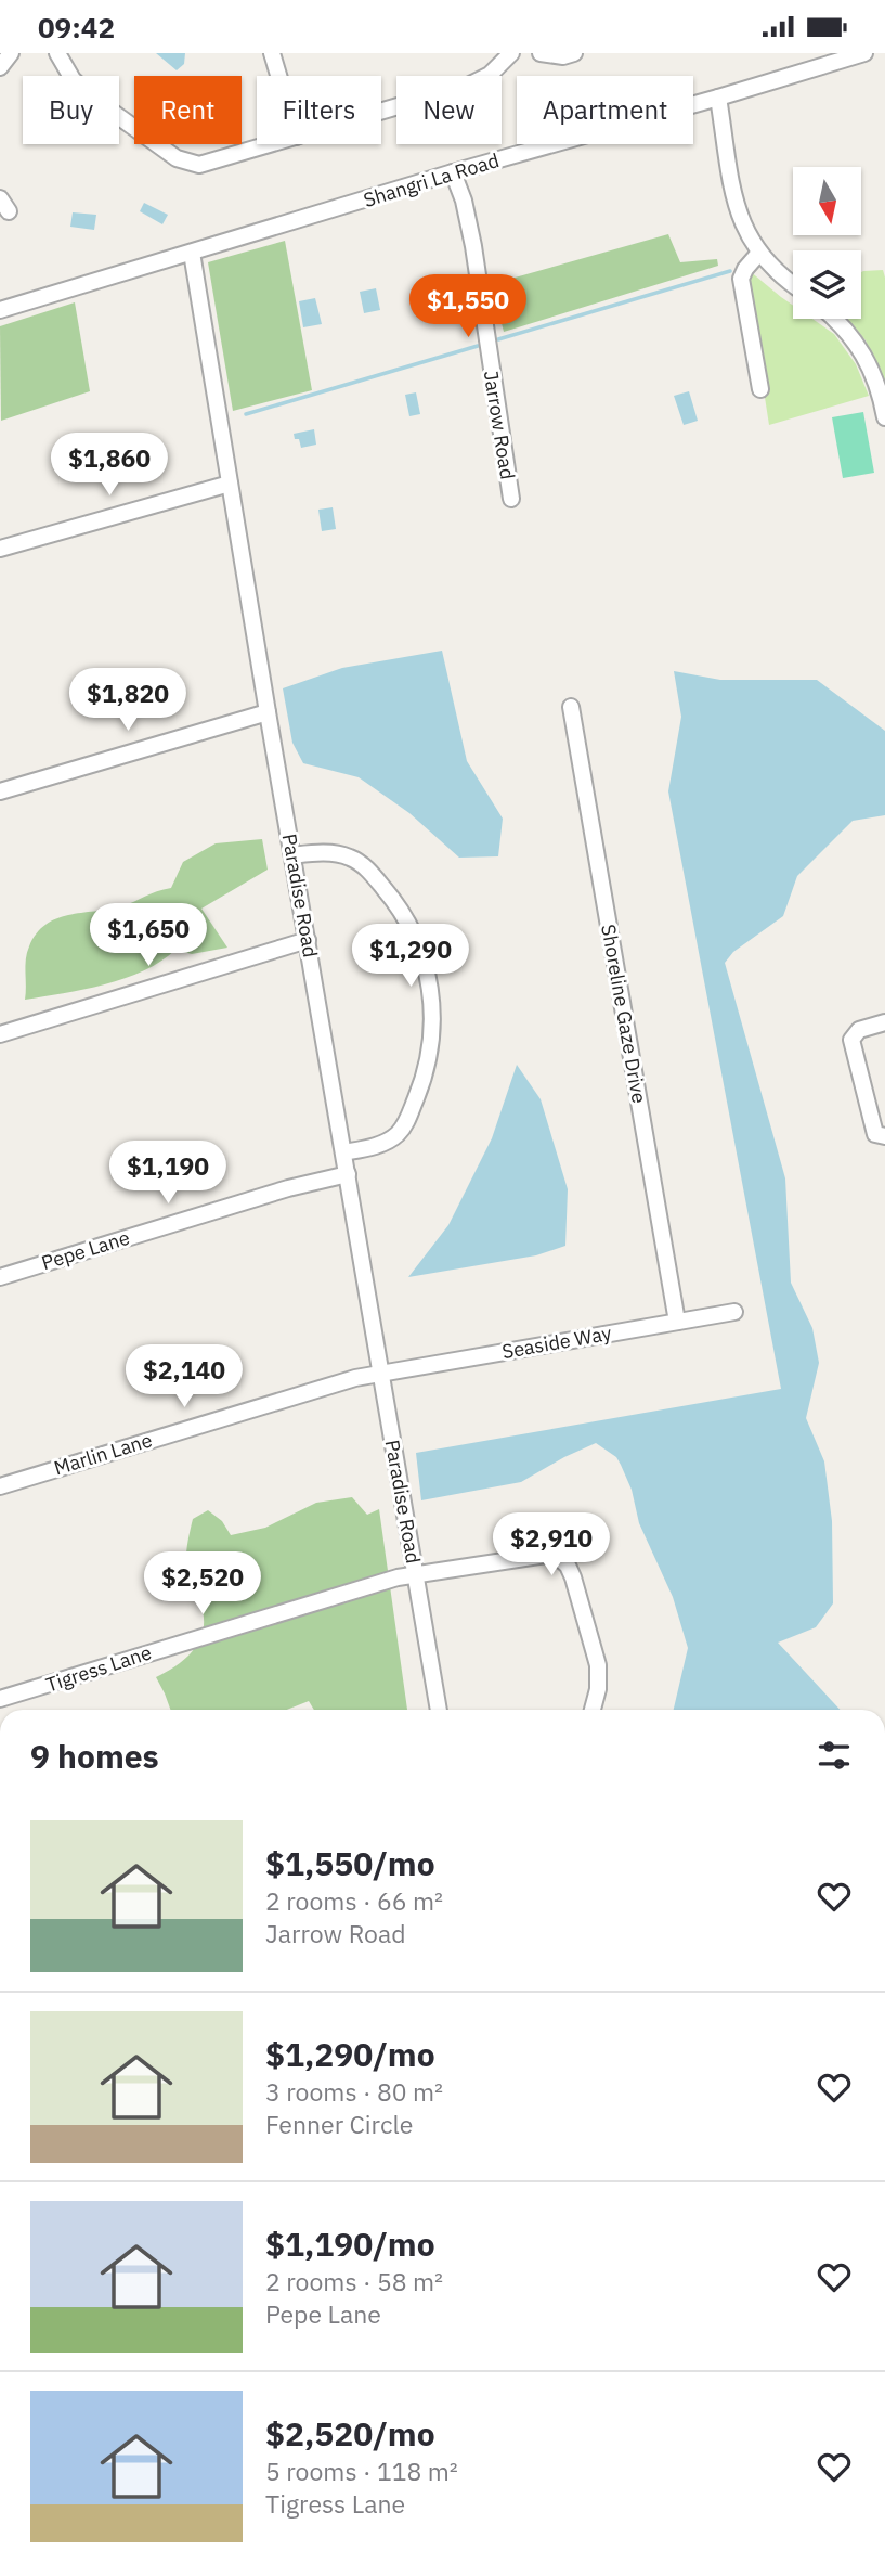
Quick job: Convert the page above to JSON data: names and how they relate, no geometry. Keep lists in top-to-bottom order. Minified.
{"streets":{"street":["Shangri La Road","Jarrow Road","Paradise Road","Shoreline Gaze Drive","Pepe Lane","Seaside Way","Marlin Lane","Tigress Lane"]},"crossings":[["Shangri La Road","Jarrow Road"],["Shangri La Road","Paradise Road"],["Paradise Road","Pepe Lane"],["Paradise Road","Seaside Way"],["Paradise Road","Marlin Lane"],["Paradise Road","Tigress Lane"],["Shoreline Gaze Drive","Seaside Way"],["Seaside Way","Marlin Lane"]],"north":"bottom","page":{"status":"09:42","chip":["Buy","Rent","Filters","New","Apartment"],"price":["$1,550","$1,860","$1,820","$1,650","$1,290","$1,190","$2,140","$2,910","$2,520"],"heading":"9 homes","list":[{"name":"$1,550/mo","note":"2 rooms · 66 m² · Jarrow Road"},{"name":"$1,290/mo","note":"3 rooms · 80 m² · Fenner Circle"},{"name":"$1,190/mo","note":"2 rooms · 58 m² · Pepe Lane"},{"name":"$2,520/mo","note":"5 rooms · 118 m² · Tigress Lane"}]}}
